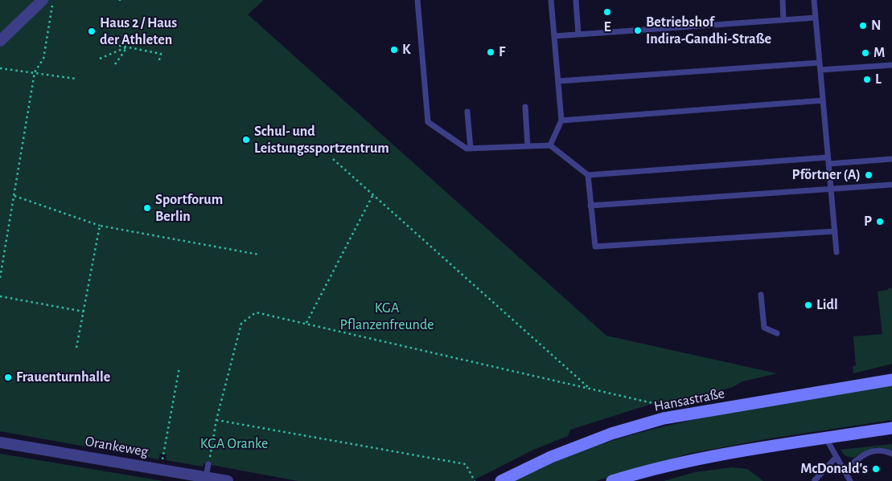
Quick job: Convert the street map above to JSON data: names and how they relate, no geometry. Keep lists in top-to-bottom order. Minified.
{"streets":{"main road":["Hansastraße"],"street":["Orankeweg"]},"parks":["KGA Pflanzenfreunde","KGA Oranke"],"places":["E","N","Betriebshof Indira-Gandhi-Straße","Haus 2 / Haus der Athleten","K","F","M","L","Schul- und Leistungssportzentrum","Pförtner (A)","Sportforum Berlin","P","Lidl","Frauenturnhalle","McDonald's"]}
